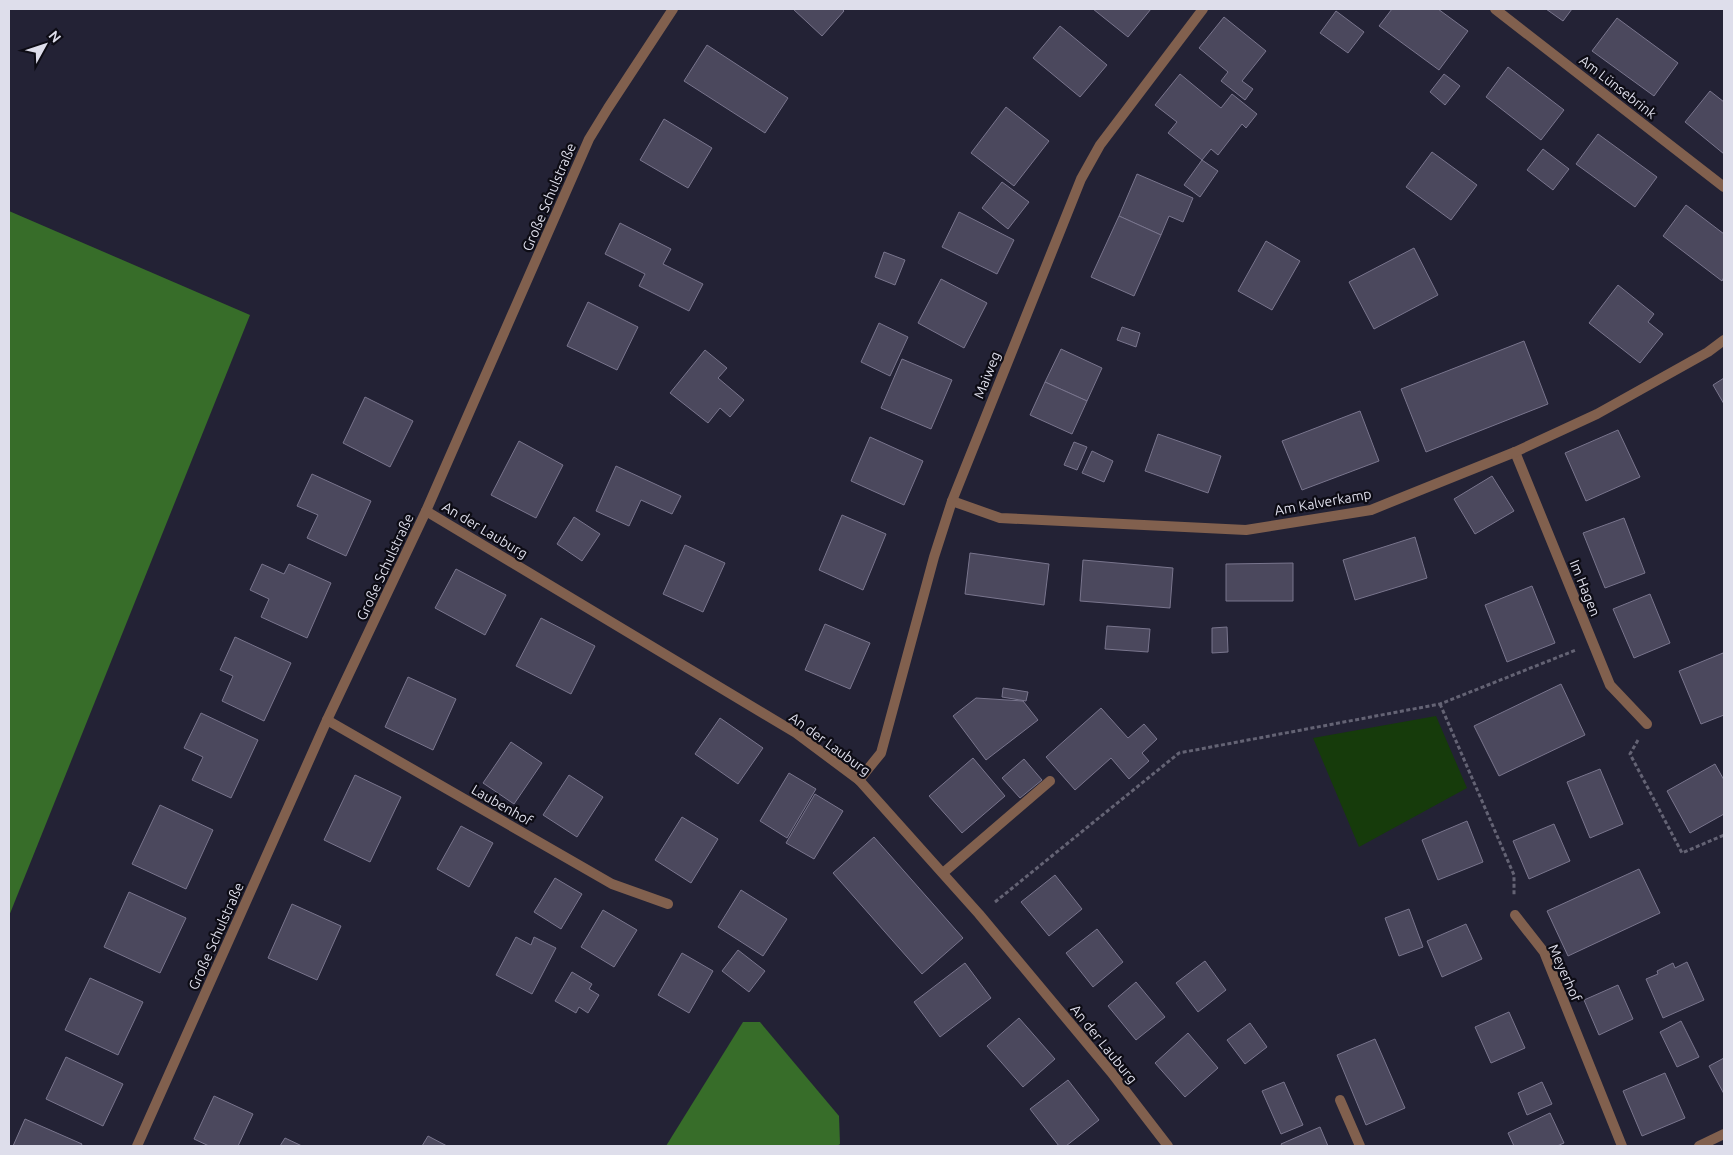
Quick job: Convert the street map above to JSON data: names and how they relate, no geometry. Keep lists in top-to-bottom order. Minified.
{"streets":{"street":["Am Lünsebrink","Große Schulstraße","Maiweg","Am Kalverkamp","An der Lauburg","Im Hagen","Laubenhof","Meyerhof"]},"crossings":[["Große Schulstraße","An der Lauburg"],["Große Schulstraße","Laubenhof"],["Maiweg","Am Kalverkamp"],["Maiweg","An der Lauburg"],["Am Kalverkamp","Im Hagen"]],"north":"top right"}
